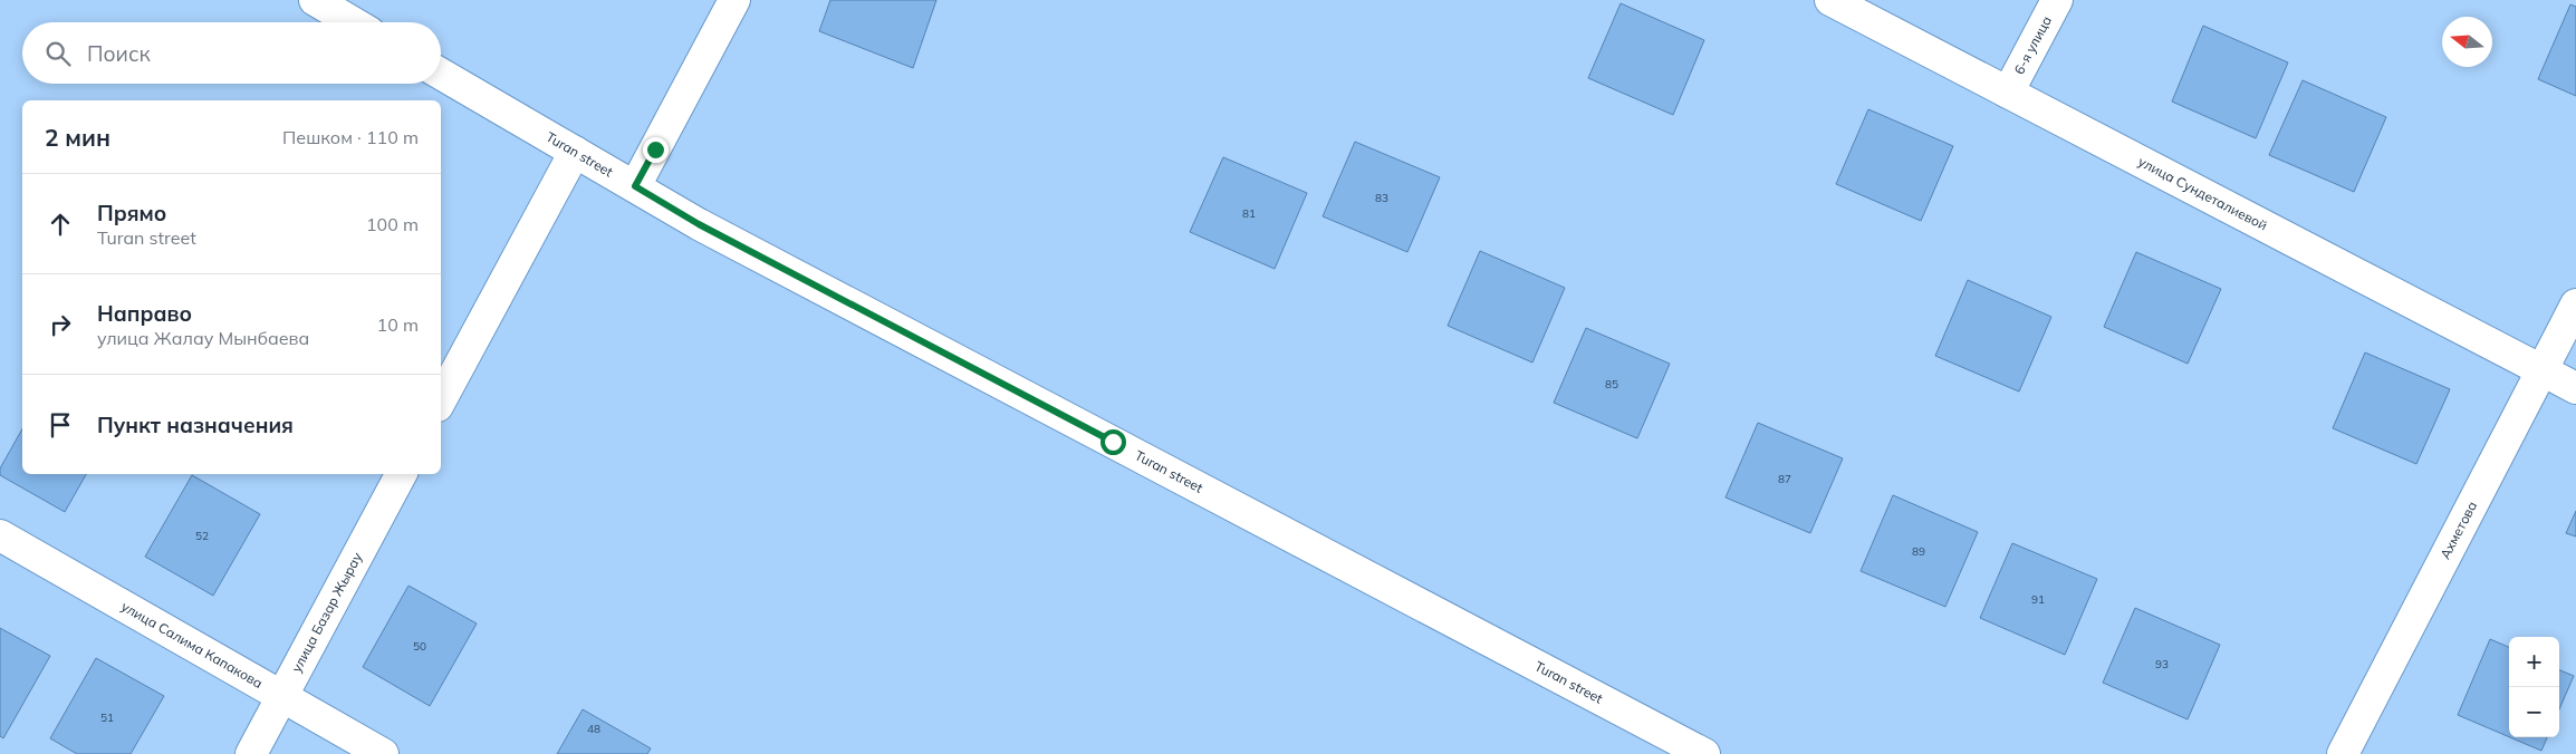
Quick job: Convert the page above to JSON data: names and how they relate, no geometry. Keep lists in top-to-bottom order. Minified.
{"streets":{"street":["6-я улица","Turan street","улица Сундеталиевой","Ахметова","улица Базар Жырау","улица Салима Капакова"]},"crossings":[["6-я улица","улица Сундеталиевой"],["улица Сундеталиевой","Ахметова"],["улица Базар Жырау","улица Салима Капакова"]],"house_numbers":["83","81","85","87","52","89","91","50","93","51","48"],"north":"left","page":{"search":"Поиск","heading":["2 мин","Пешком · 110 m"],"list":[["Прямо","Turan street","100 m"],["Направо","улица Жалау Мынбаева","10 m"],"Пункт назначения"],"map_buttons":["+","−"]}}
